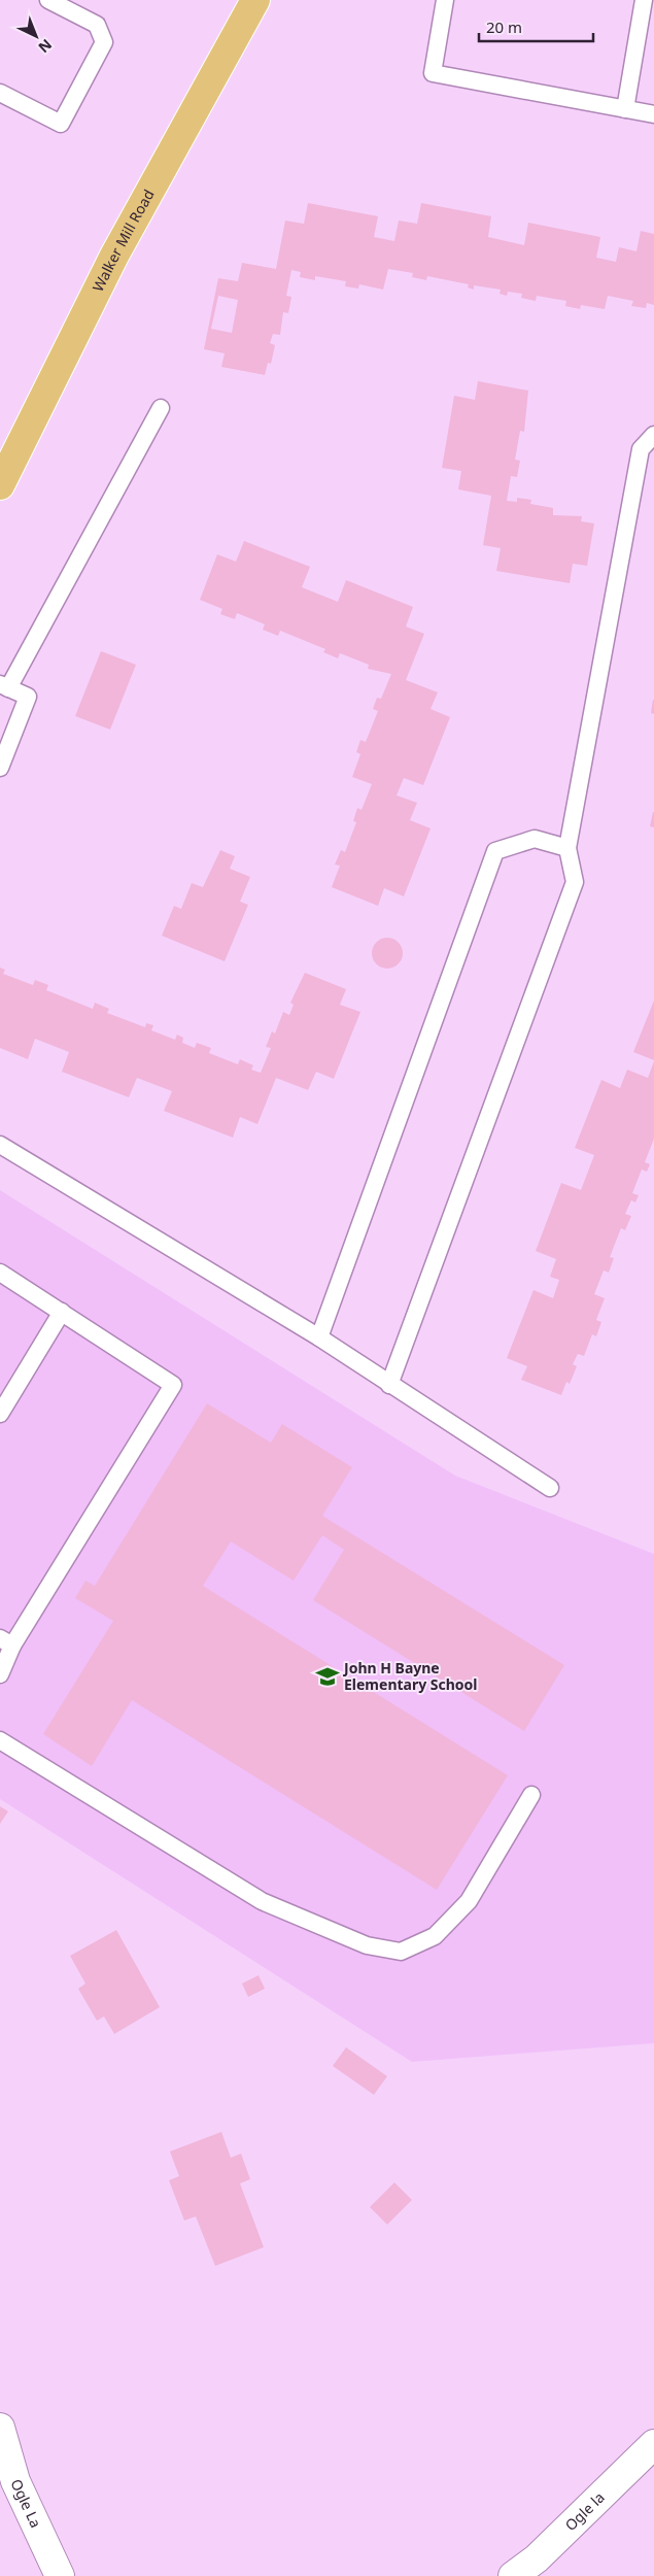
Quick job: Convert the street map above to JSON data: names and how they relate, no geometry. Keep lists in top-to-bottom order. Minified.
{"streets":{"main road":["Walker Mill Road"],"street":["Ogle La","Ogle la"]},"places":{"school or university":["John H Bayne Elementary School"]},"scale_bar":"20 m","north":"bottom right"}
